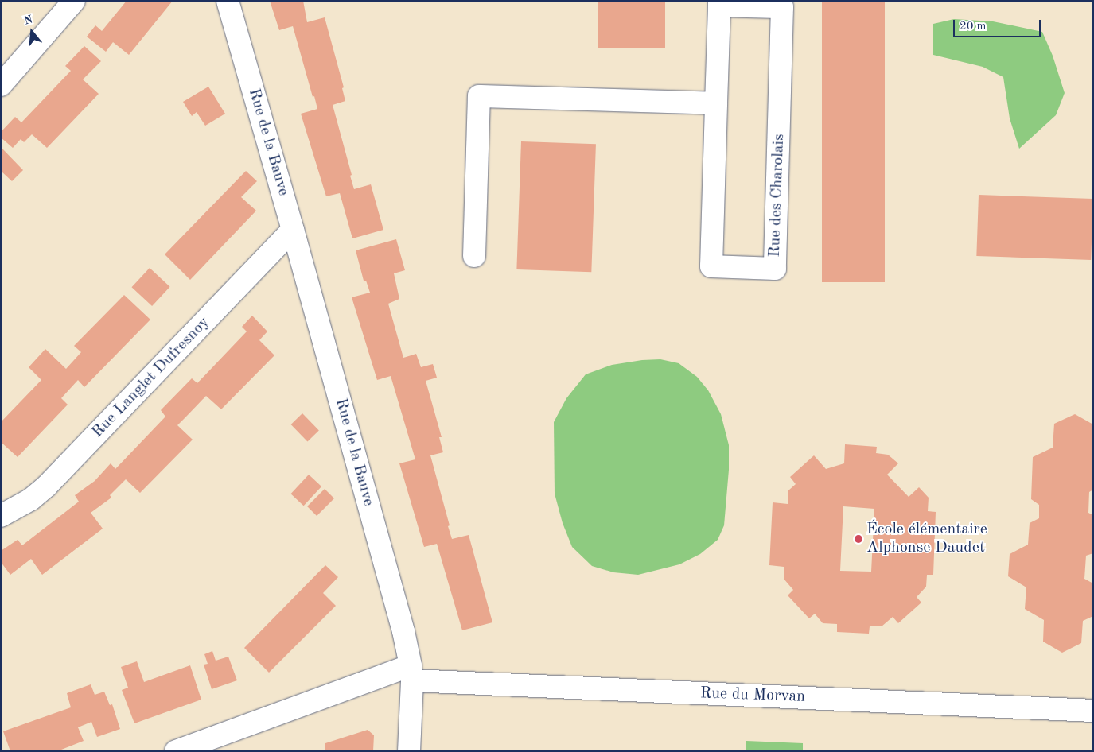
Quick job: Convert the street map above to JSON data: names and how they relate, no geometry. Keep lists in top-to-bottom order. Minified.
{"streets":{"street":["Rue de la Bauve","Rue des Charolais","Rue Langlet Dufresnoy","Rue du Morvan"]},"crossings":[["Rue de la Bauve","Rue Langlet Dufresnoy"],["Rue de la Bauve","Rue du Morvan"]],"places":["École élémentaire Alphonse Daudet"],"scale_bar":"20 m","north":"top"}
